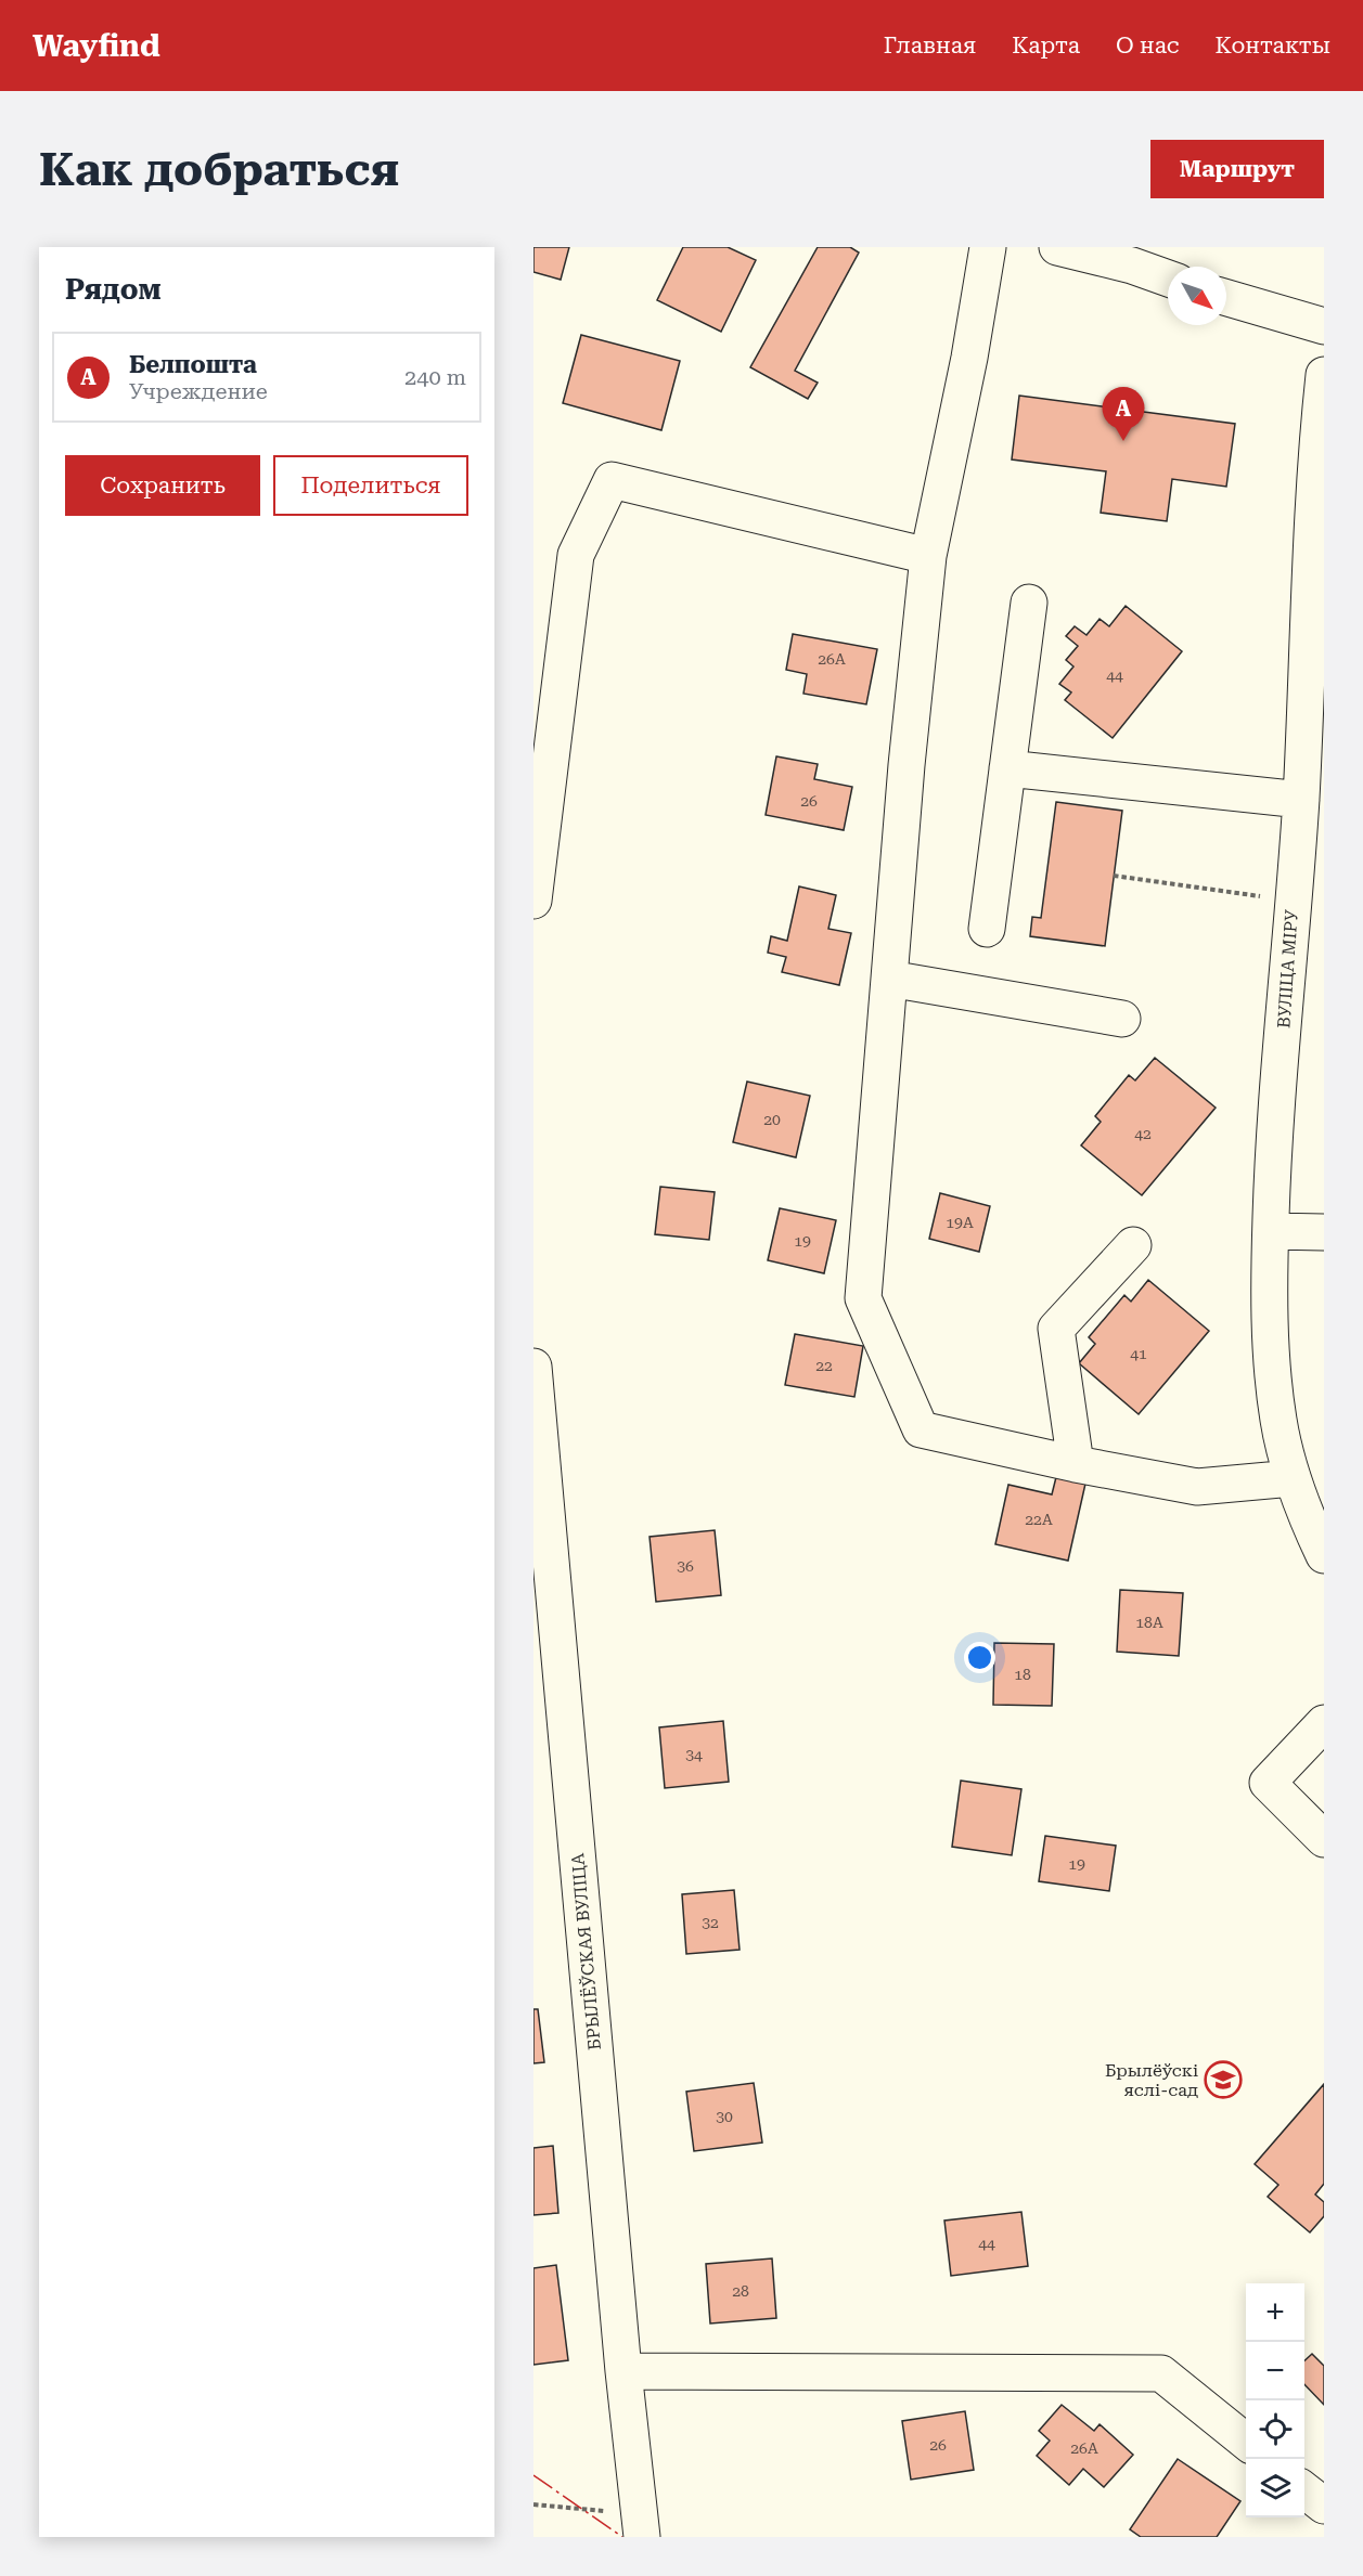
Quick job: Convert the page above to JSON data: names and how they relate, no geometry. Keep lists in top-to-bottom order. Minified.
{"streets":{"street":["ВУЛІЦА МІРУ","БРЫЛЁЎСКАЯ ВУЛІЦА"]},"places":{"school or university":["Брылёўскі яслі-сад"]},"house_numbers":["26А","44","26","20","42","19А","19","41","22","22А","36","18А","18","34","19","32","30","44","28","26","26А"],"north":"bottom right","page":{"header":"Wayfind","nav":["Главная","Карта","О нас","Контакты"],"buttons":["Маршрут",["Сохранить","Поделиться"]],"title":"Как добраться","heading":"Рядом","list":[{"mark":"A","name":"Белпошта","note":"Учреждение","value":"240 m"}],"pins":"A","map_buttons":["+","−"]}}
